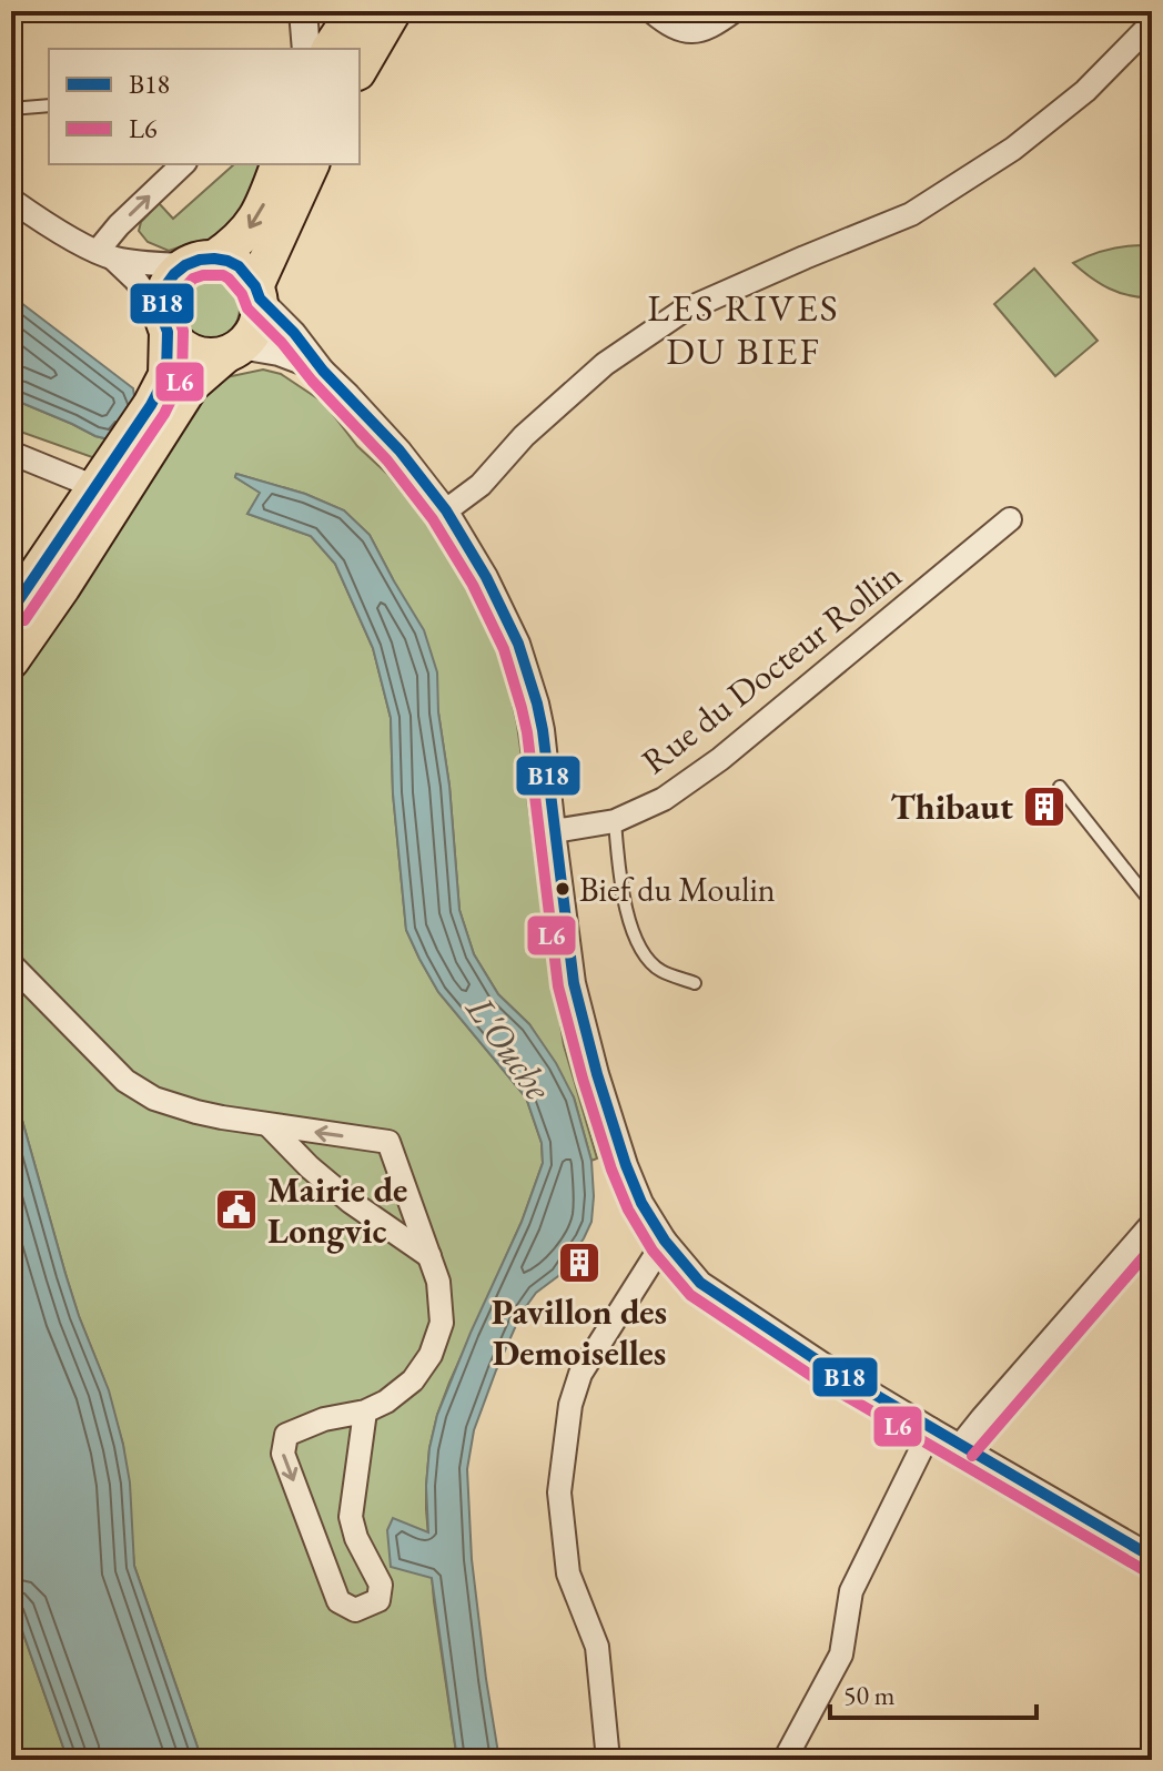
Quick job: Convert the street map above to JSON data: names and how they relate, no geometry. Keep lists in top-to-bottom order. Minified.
{"streets":{"street":["Rue du Docteur Rollin"]},"districts":["LES RIVES DU BIEF"],"water":["L'Ouche"],"places":{"building":["Thibaut","Pavillon des Demoiselles"],"other":["Bief du Moulin"],"public building":["Mairie de Longvic"]},"lines":["transit line B18","transit line L6"],"legend":["B18","L6"],"scale_bar":"50 m"}
